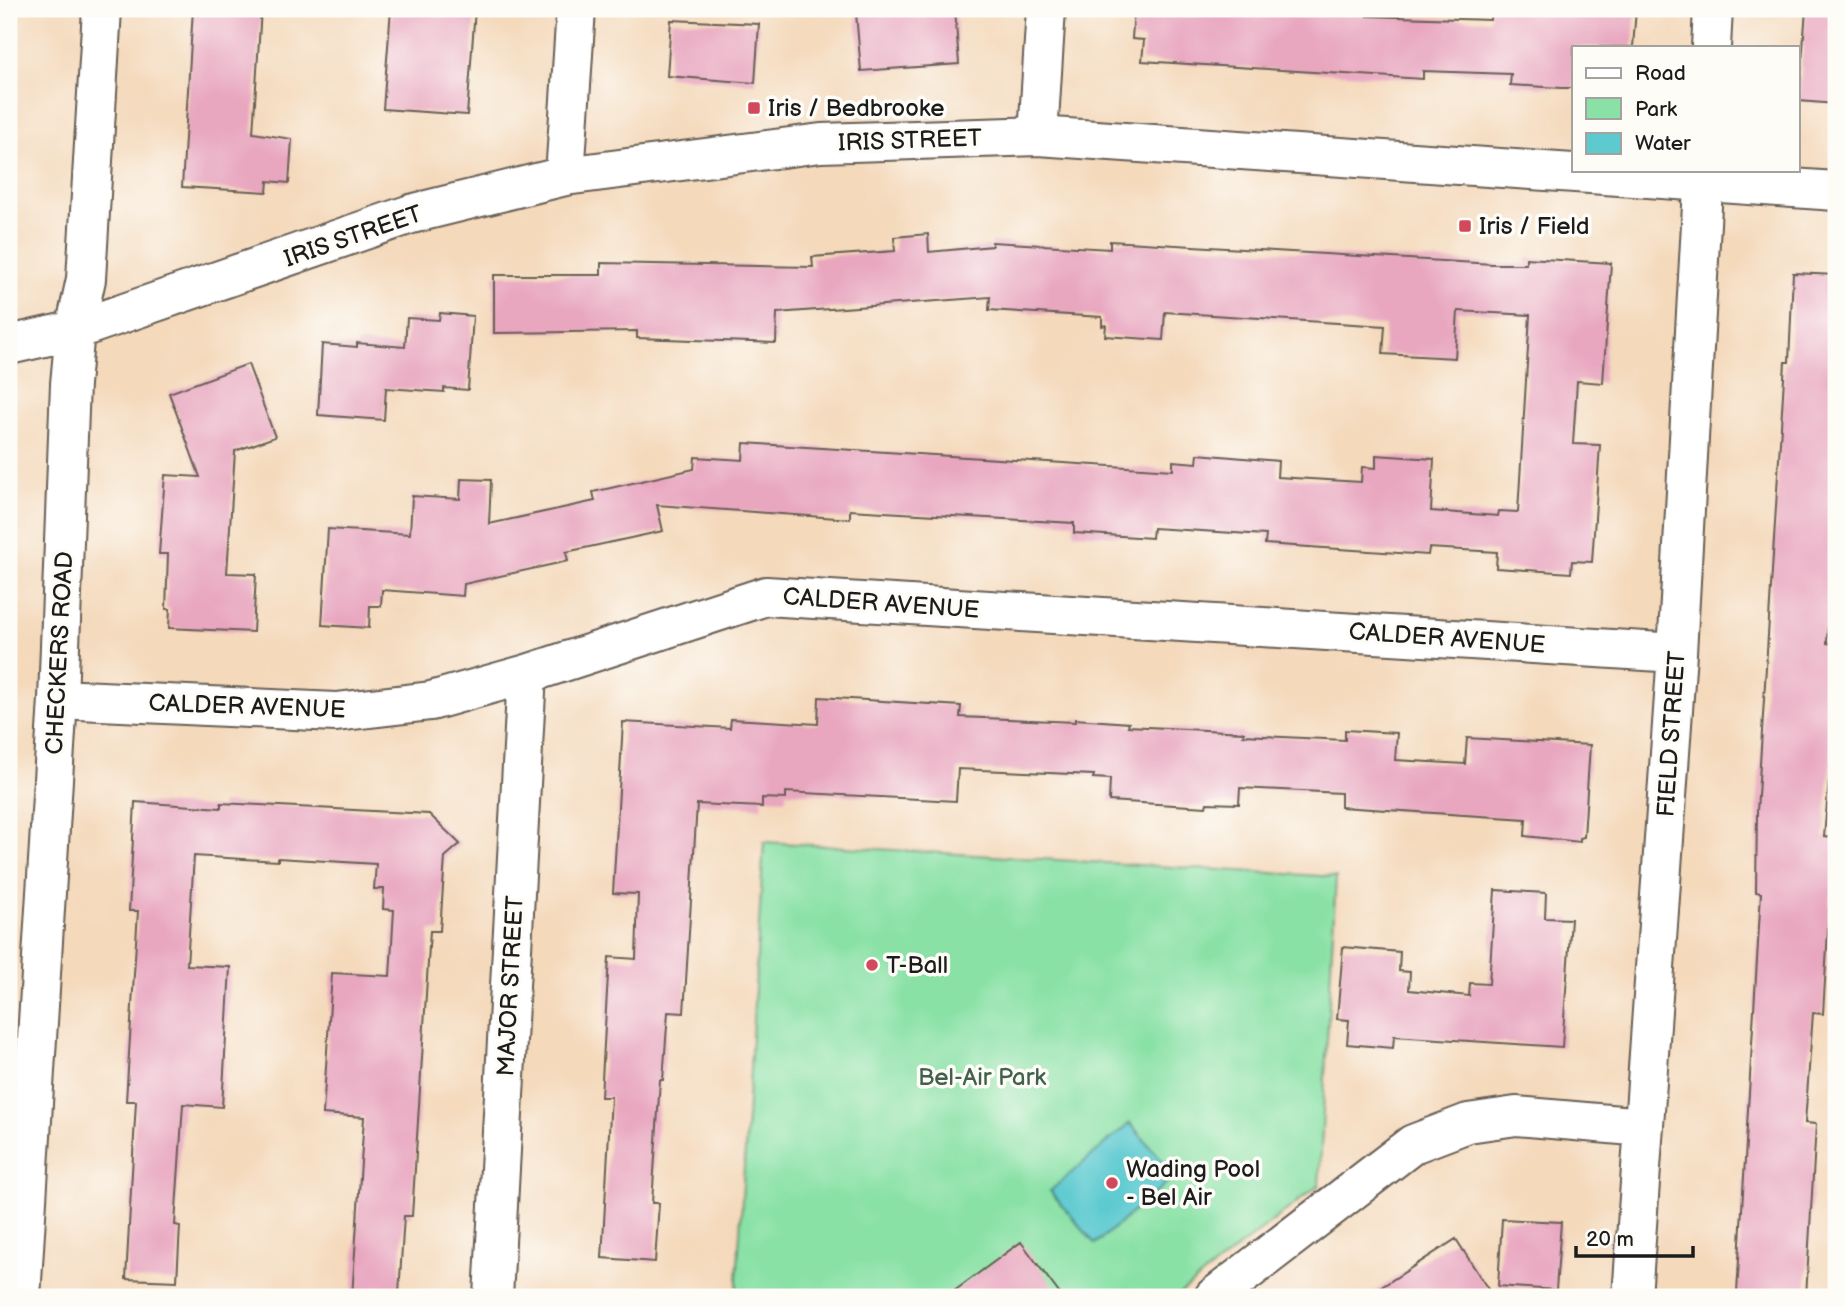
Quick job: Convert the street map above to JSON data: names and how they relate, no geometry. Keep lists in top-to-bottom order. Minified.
{"streets":{"street":["IRIS STREET","CALDER AVENUE","CHECKERS ROAD","FIELD STREET","MAJOR STREET"]},"crossings":[["IRIS STREET","CHECKERS ROAD"],["IRIS STREET","FIELD STREET"],["CALDER AVENUE","CHECKERS ROAD"],["CALDER AVENUE","FIELD STREET"],["CALDER AVENUE","MAJOR STREET"]],"parks":["Bel-Air Park"],"places":{"transit":["Iris / Bedbrooke","Iris / Field"],"other":["T-Ball","Wading Pool - Bel Air"]},"legend":["Road","Park","Water"],"scale_bar":"20 m"}
